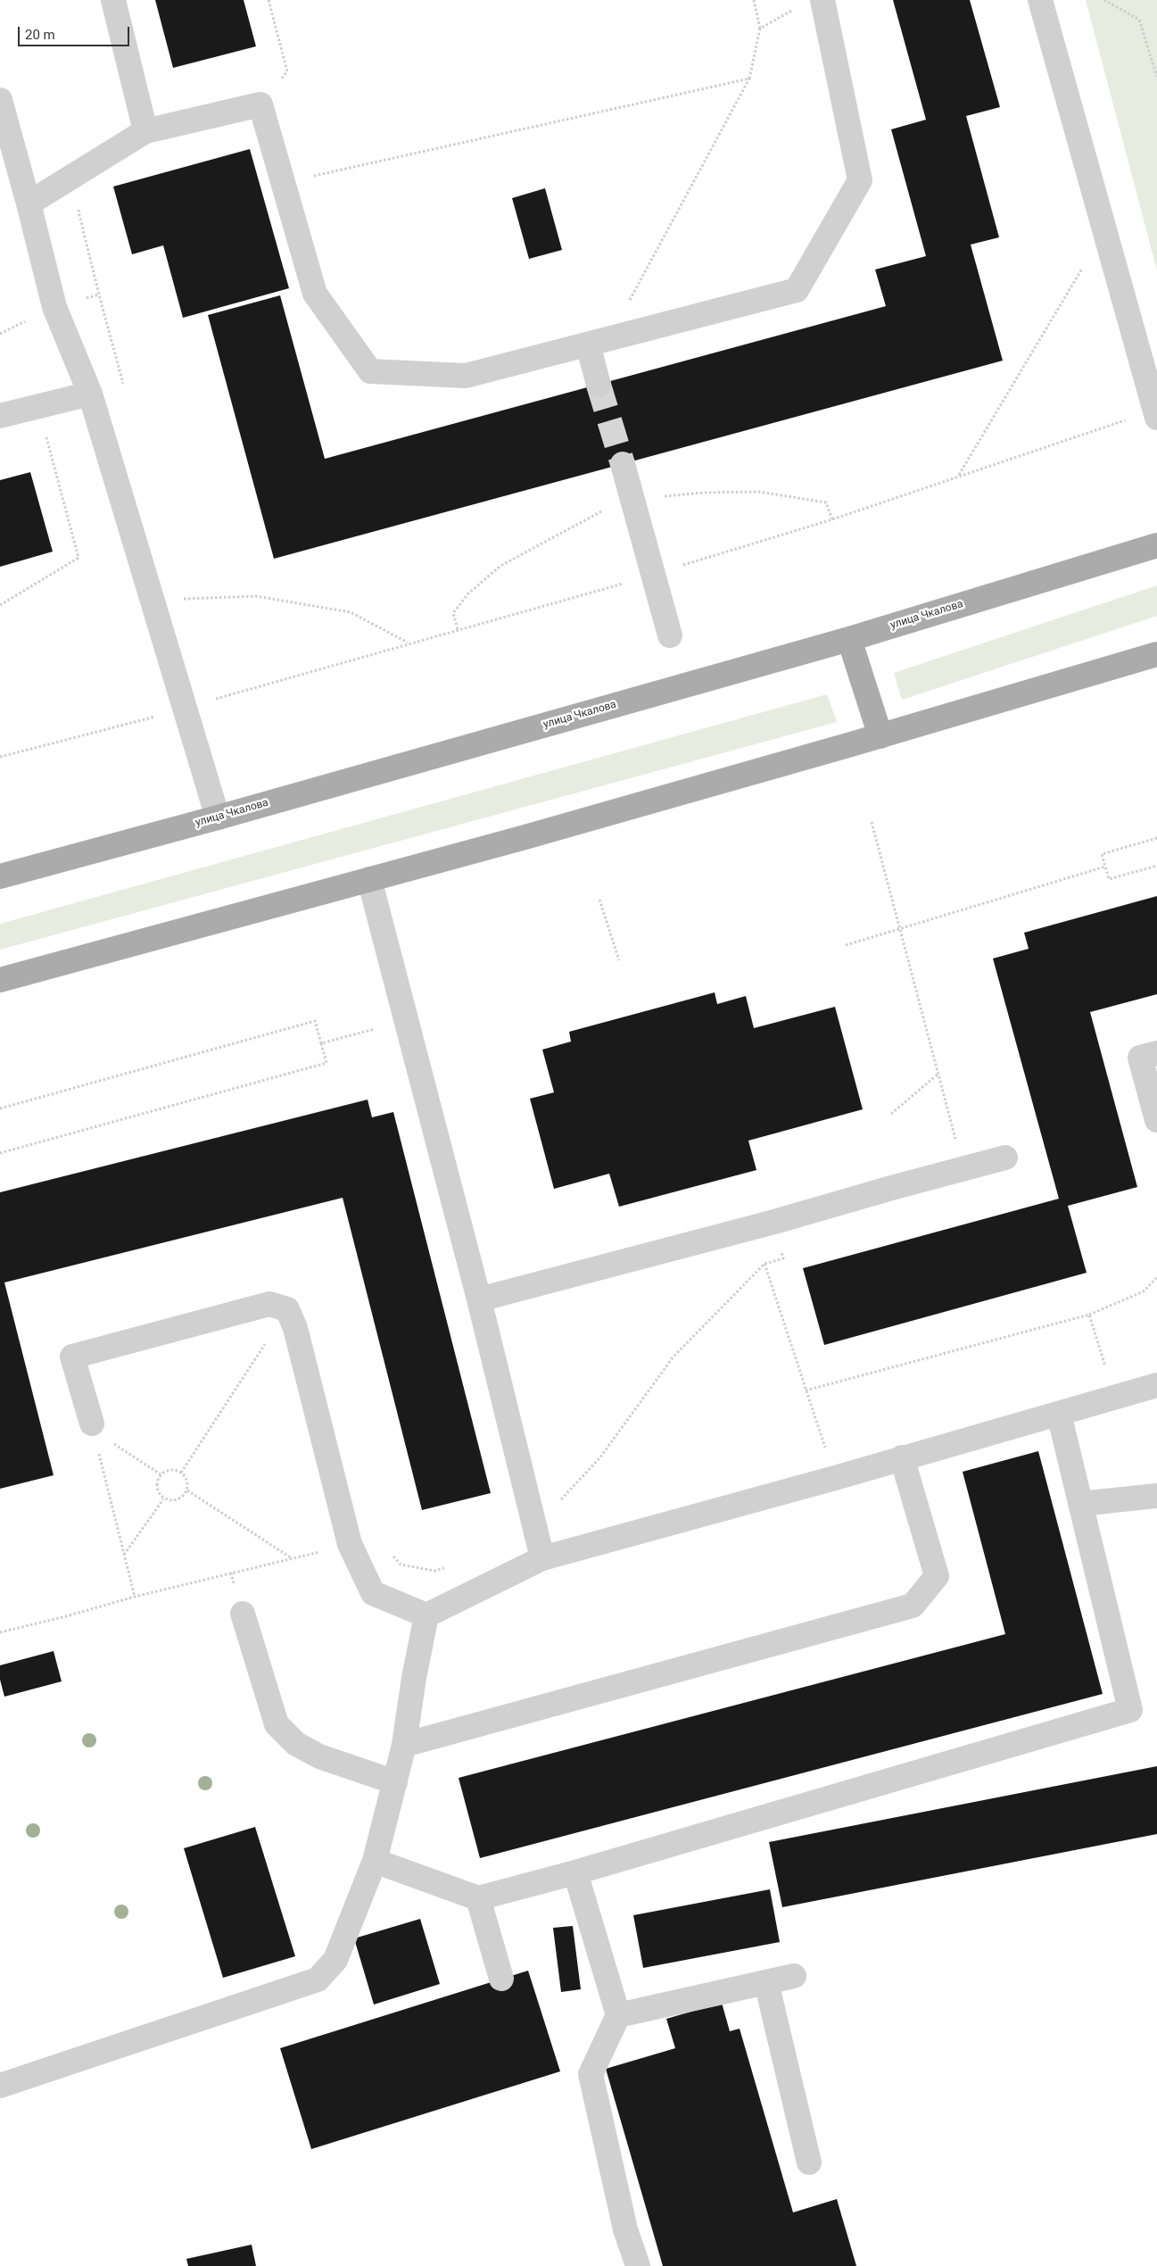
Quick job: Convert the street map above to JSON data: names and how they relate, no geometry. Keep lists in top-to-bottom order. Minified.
{"streets":{"main road":["улица Чкалова"]},"scale_bar":"20 m"}
